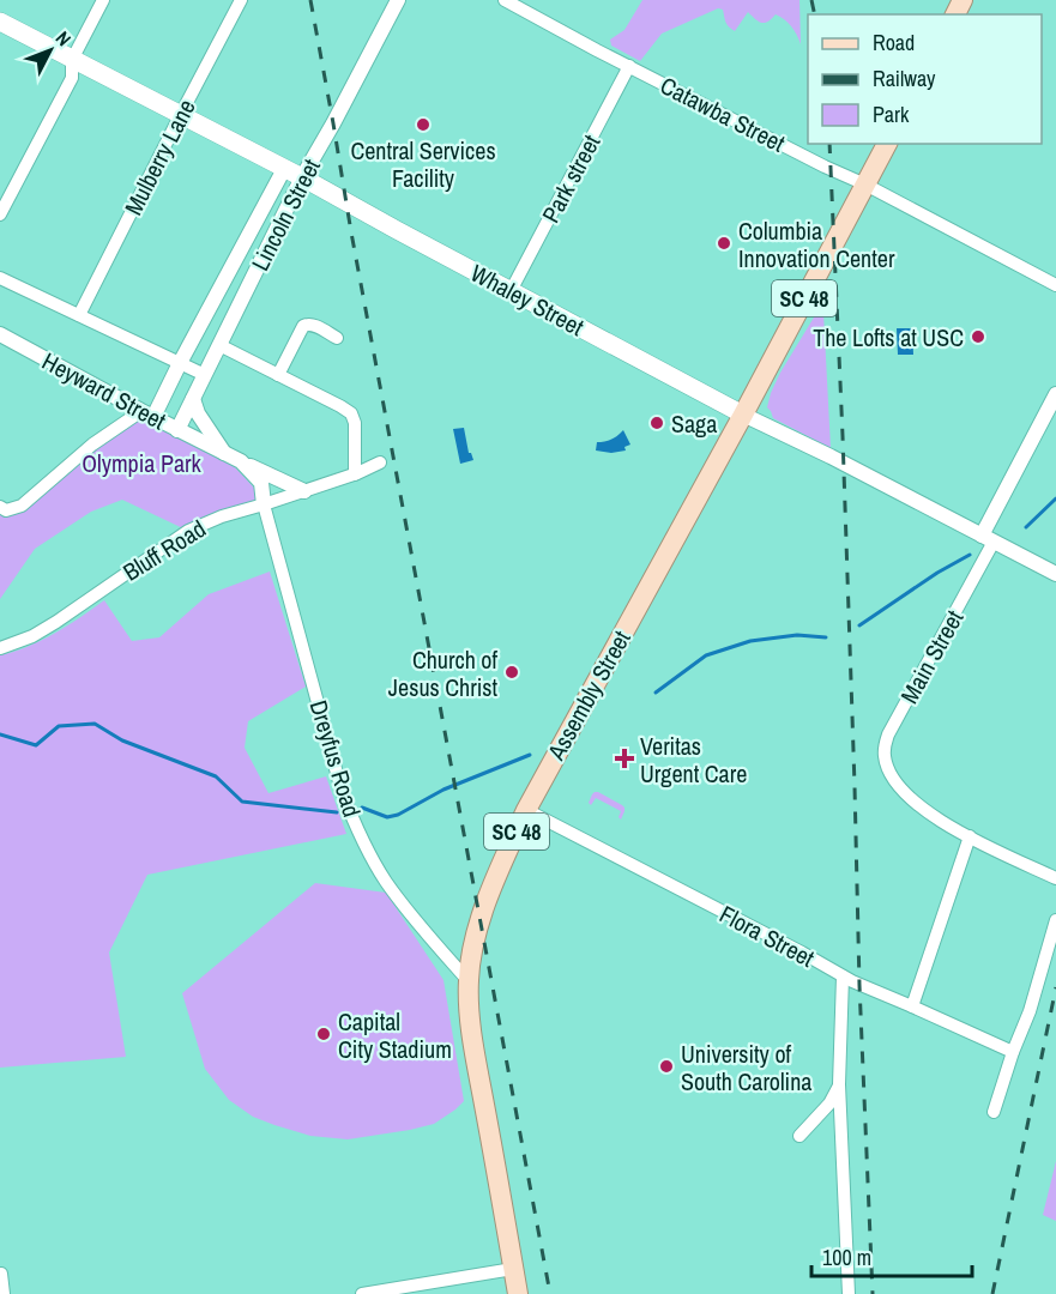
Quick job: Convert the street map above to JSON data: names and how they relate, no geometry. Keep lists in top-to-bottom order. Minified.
{"streets":{"main road":["SC 48","Whaley Street","Assembly Street"],"street":["Catawba Street","Mulberry Lane","Park street","Lincoln Street","Heyward Street","Bluff Road","Main Street","Dreyfus Road","Flora Street"]},"crossings":[["Catawba Street","Park street"],["Catawba Street","Assembly Street"],["Mulberry Lane","Whaley Street"],["Park street","Whaley Street"],["Lincoln Street","Whaley Street"],["Lincoln Street","Heyward Street"],["Whaley Street","Main Street"],["Whaley Street","Assembly Street"],["Heyward Street","Bluff Road"],["Bluff Road","Dreyfus Road"],["Assembly Street","Dreyfus Road"],["Assembly Street","Flora Street"]],"parks":["Olympia Park"],"places":{"other":["Central Services Facility","Columbia Innovation Center","The Lofts at USC","Saga","Church of Jesus Christ","Capital City Stadium","University of South Carolina"],"health":["Veritas Urgent Care"]},"legend":["Road","Railway","Park"],"scale_bar":"100 m","north":"top right"}
